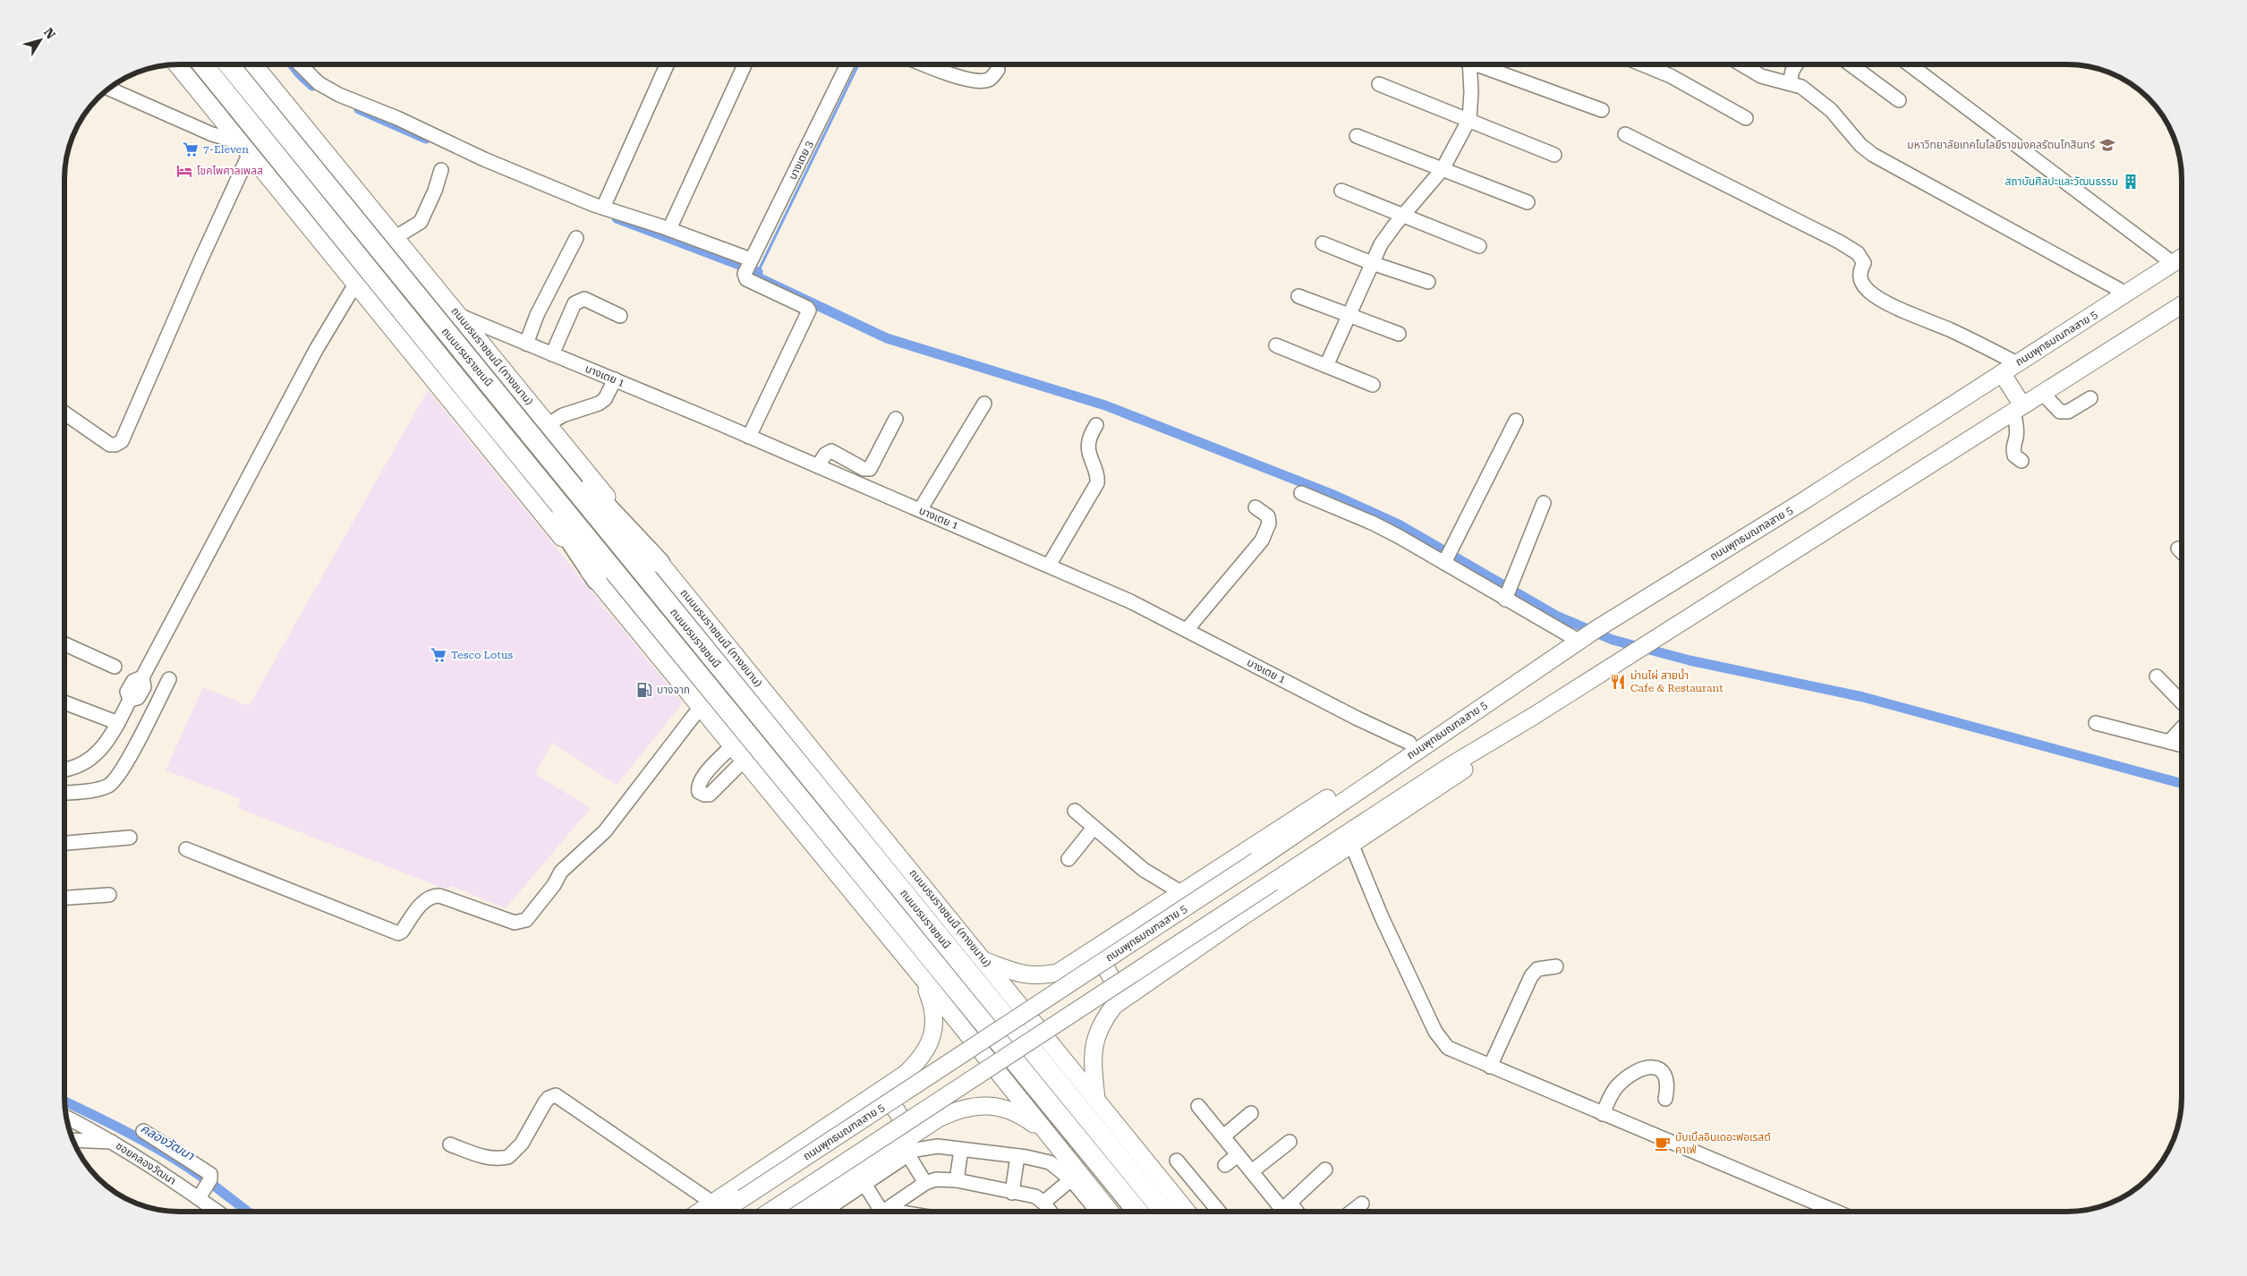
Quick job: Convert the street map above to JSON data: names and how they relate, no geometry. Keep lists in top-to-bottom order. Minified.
{"streets":{"highway":["ถนนบรมราชชนนี"],"main road":["ถนนพุทธมณฑลสาย 5","ถนนบรมราชชนนี (ทางขนาน)"],"street":["บางเตย 3","บางเตย 1","ซอยคลองวัฒนา"]},"crossings":[["ถนนบรมราชชนนี (ทางขนาน)","บางเตย 1"]],"water":["คลองวัฒนา"],"places":{"school or university":["มหาวิทยาลัยเทคโนโลยีราชมงคลรัตนโกสินทร์"],"supermarket":["7-Eleven","Tesco Lotus"],"hotel":["โชคไพศาลเพลส"],"building":["สถาบันศิลปะและวัฒนธรรม"],"restaurant":["ม่านไผ่ สายน้ำ Cafe & Restaurant"],"fuel station":["บางจาก"],"cafe":["บับเบิ้ลอินเดอะฟอเรสต์ คาเฟ่"]},"north":"top right"}
